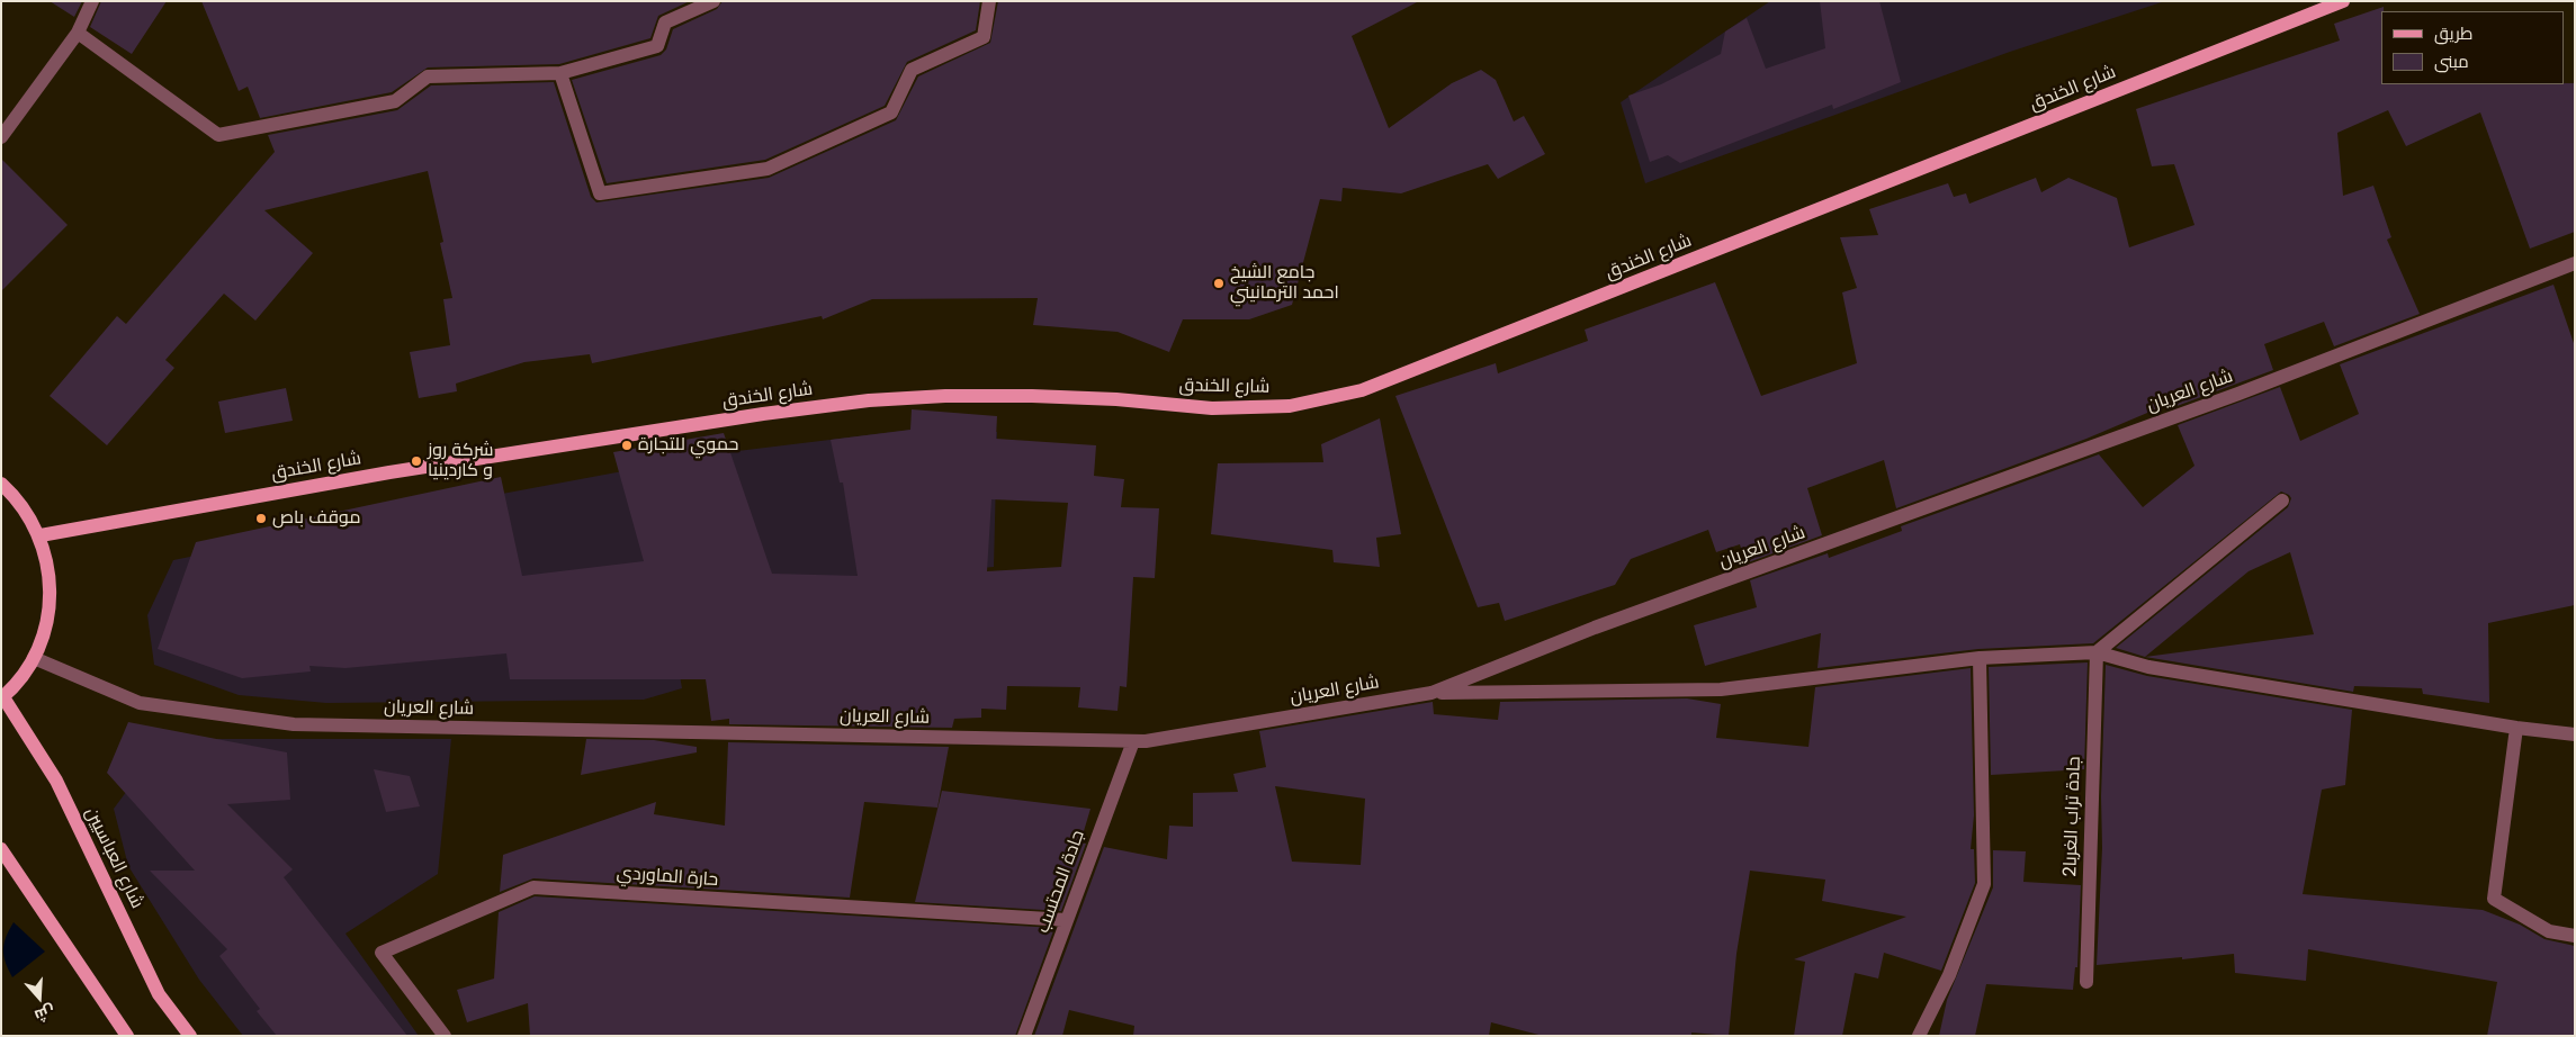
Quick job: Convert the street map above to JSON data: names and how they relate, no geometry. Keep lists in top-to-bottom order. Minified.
{"streets":{"main road":["شارع الخندق","شارع العباسيين"],"street":["شارع العريان","جادة تراب الغربا2","حارة الماوردي","جادة المحتسب"]},"crossings":[["شارع العريان","جادة المحتسب"],["حارة الماوردي","جادة المحتسب"]],"places":["جامع الشيخ احمد الترمانيني","حموي للتجارة","شركة روز و كاردينيا","موقف باص"],"legend":["طريق","مبنى"],"north":"bottom"}
